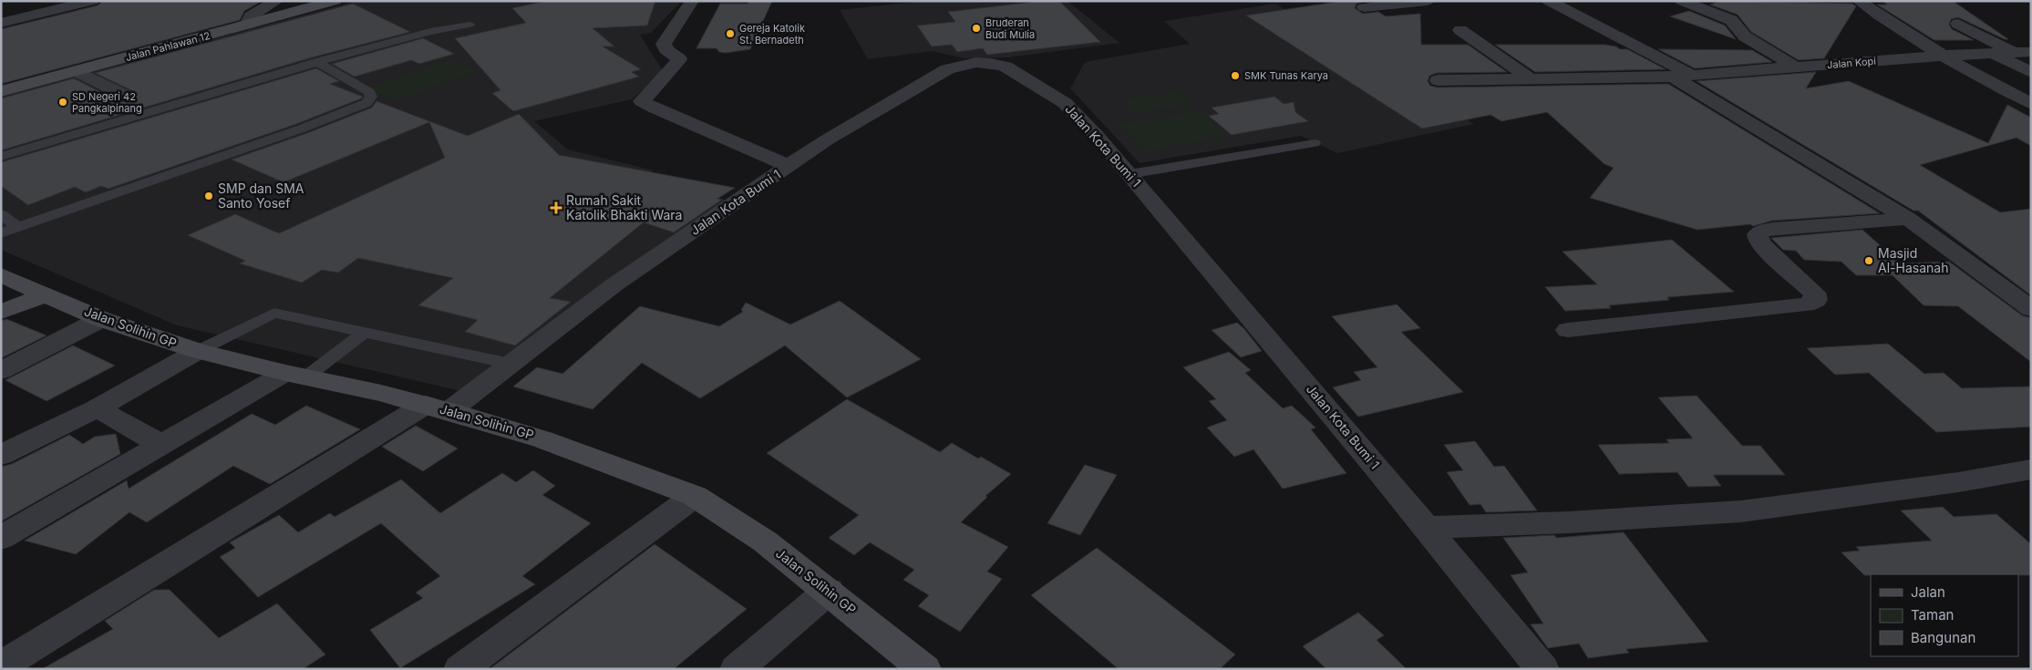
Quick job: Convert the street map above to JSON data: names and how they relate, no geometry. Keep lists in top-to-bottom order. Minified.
{"streets":{"main road":["Jalan Pahlawan 12","Jalan Solihin GP"],"street":["Jalan Kopi","Jalan Kota Bumi 1"]},"crossings":[["Jalan Kota Bumi 1","Jalan Solihin GP"]],"places":{"other":["Bruderan Budi Mulia","Gereja Katolik St. Bernadeth","SMK Tunas Karya","SD Negeri 42 Pangkalpinang","SMP dan SMA Santo Yosef","Masjid Al-Hasanah"],"health":["Rumah Sakit Katolik Bhakti Wara"]},"legend":["Jalan","Taman","Bangunan"]}
